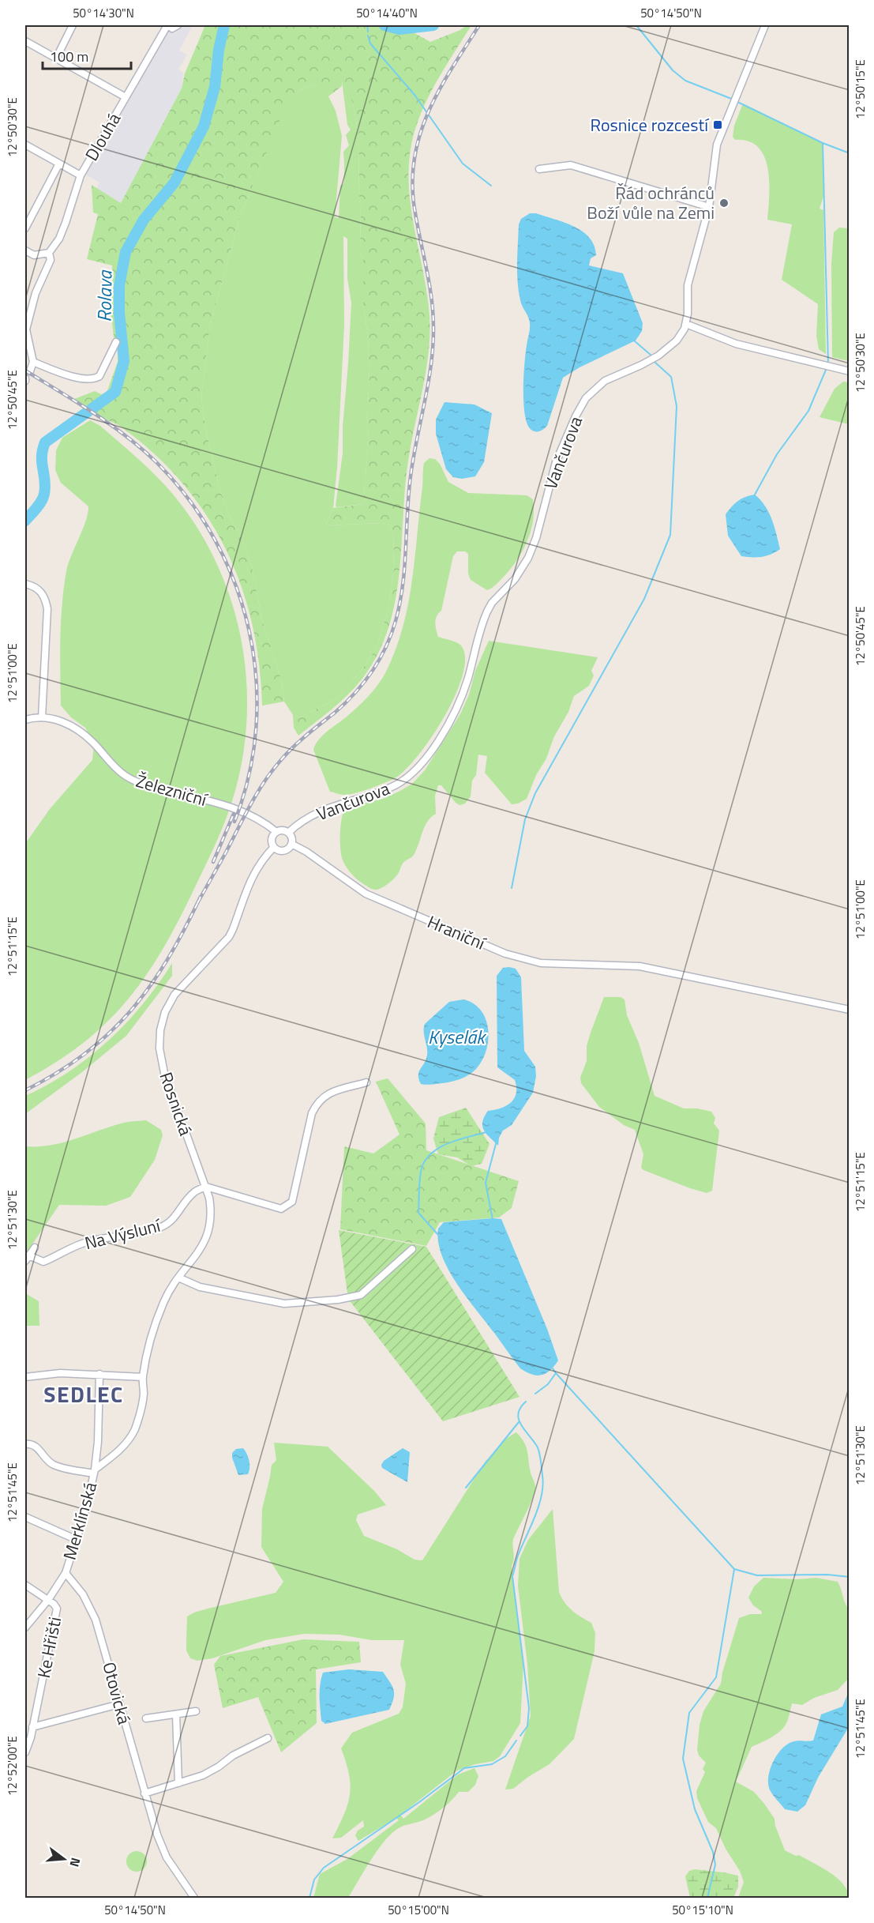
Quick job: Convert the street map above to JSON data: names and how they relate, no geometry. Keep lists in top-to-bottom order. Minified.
{"streets":{"street":["Dlouhá","Vančurova","Železniční","Hraniční","Rosnická","Na Výsluní","Merklínská","Ke Hřišti","Otovická"]},"crossings":[["Vančurova","Železniční"],["Vančurova","Hraniční"],["Vančurova","Rosnická"],["Železniční","Hraniční"],["Železniční","Rosnická"],["Hraniční","Rosnická"],["Rosnická","Na Výsluní"],["Rosnická","Merklínská"],["Merklínská","Ke Hřišti"],["Merklínská","Otovická"]],"districts":["SEDLEC"],"water":["Rolava","Kyselák"],"places":{"transit":["Rosnice rozcestí"],"other":["Řád ochránců Boží vůle na Zemi"]},"scale_bar":"100 m","north":"right","coordinates":["50°14'30\"N","50°14'40\"N","50°14'50\"N","12°50'15\"E","12°50'30\"E","12°50'45\"E","12°51'00\"E","12°51'15\"E","12°51'30\"E","12°51'45\"E","12°52'00\"E","50°15'00\"N","50°15'10\"N"]}
